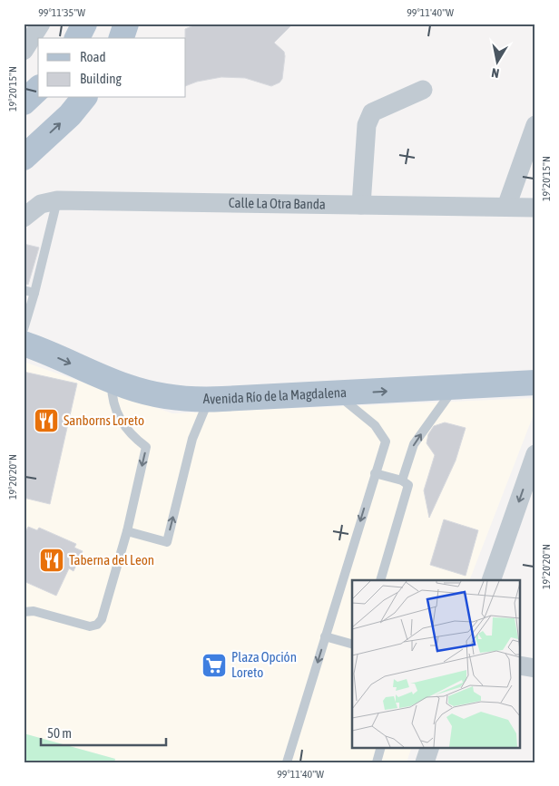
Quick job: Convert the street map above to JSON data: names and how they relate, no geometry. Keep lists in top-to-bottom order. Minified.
{"streets":{"main road":["Avenida Río de la Magdalena"],"street":["Calle La Otra Banda"]},"one_way":["Avenida Río de la Magdalena"],"places":{"restaurant":["Sanborns Loreto","Taberna del Leon"],"supermarket":["Plaza Opción Loreto"]},"legend":["Road","Building"],"scale_bar":"50 m","north":"bottom","coordinates":["99°11'35\"W","99°11'40\"W","19°20'15\"N","19°20'20\"N"]}
